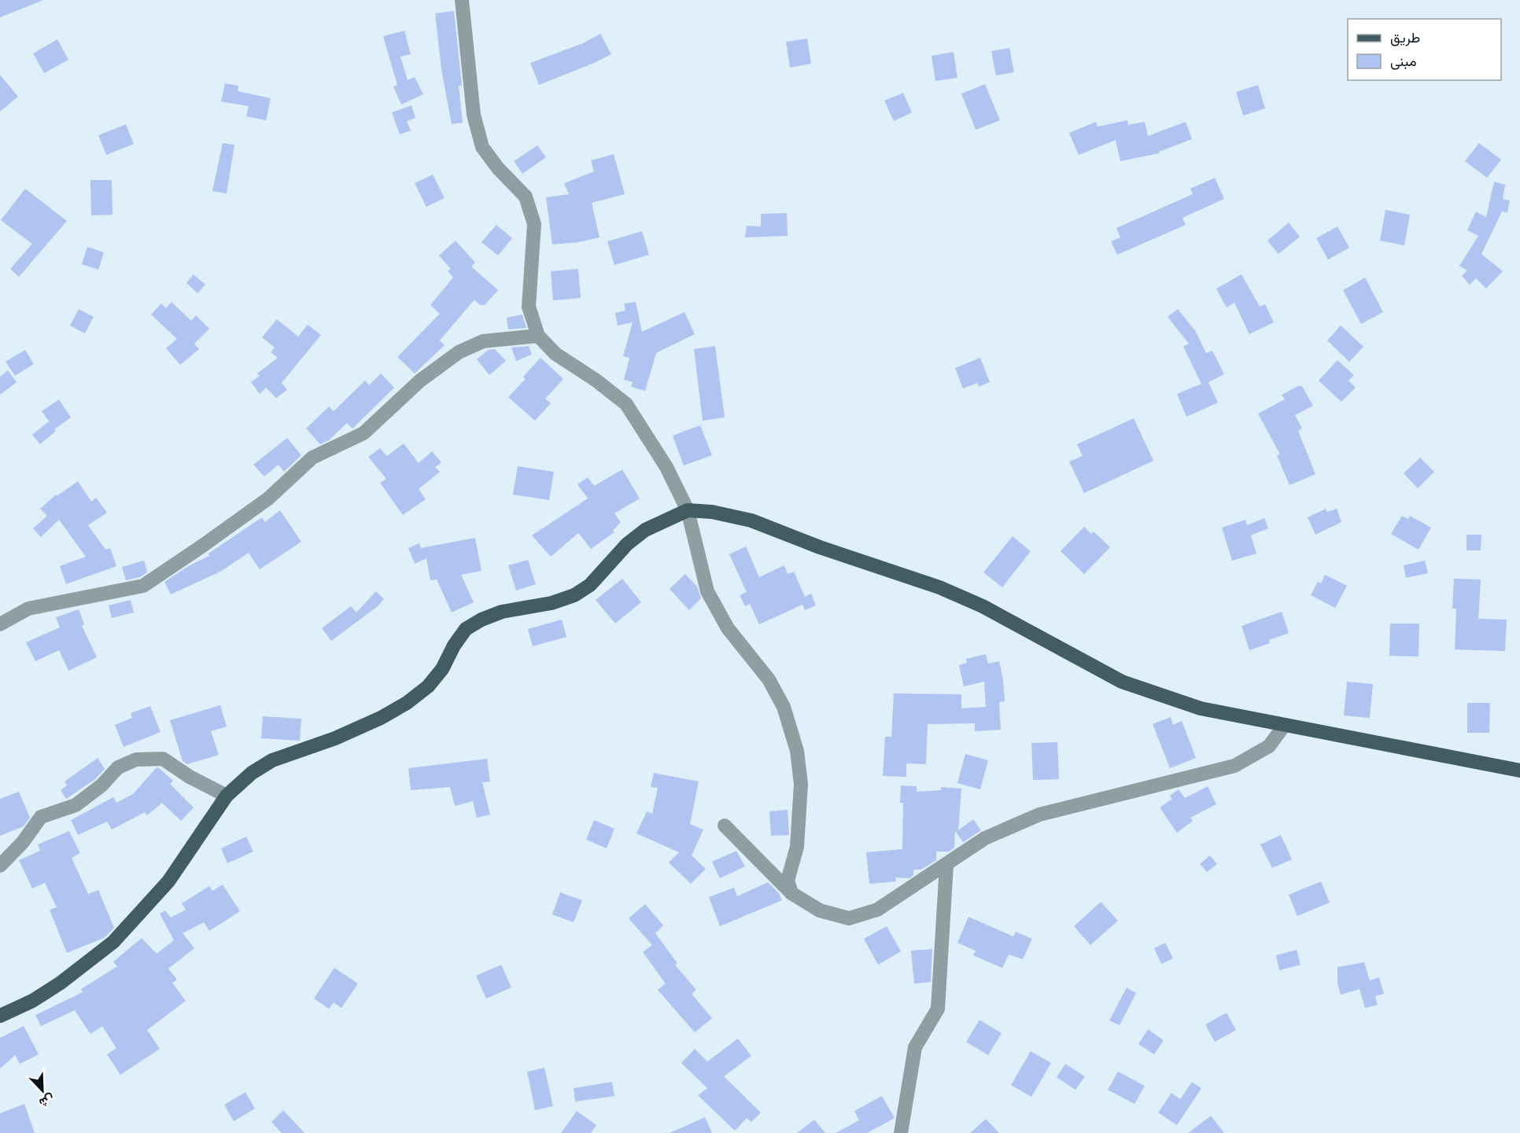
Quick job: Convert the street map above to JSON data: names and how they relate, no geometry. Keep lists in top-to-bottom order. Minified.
{"legend":["طريق","مبنى"],"north":"bottom right"}
